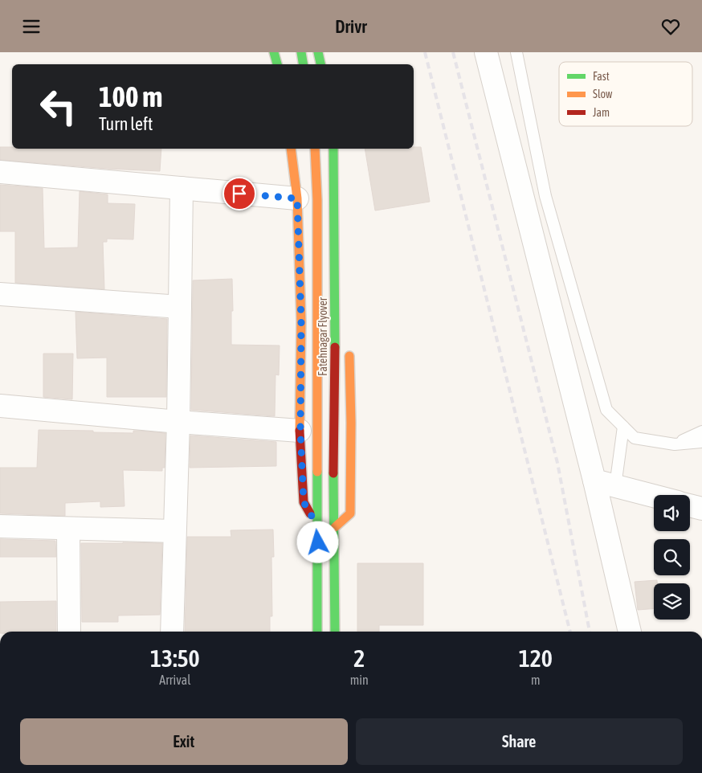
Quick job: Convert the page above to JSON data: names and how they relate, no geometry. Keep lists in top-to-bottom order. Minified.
{"streets":{"main road":["Fatehnagar Flyover"]},"legend":["Fast","Slow","Jam"],"page":{"header":"Drivr","turn":["100 m","Turn left"],"eta":["13:50","Arrival","2","min","120","m"],"buttons":["Exit","Share"]}}
